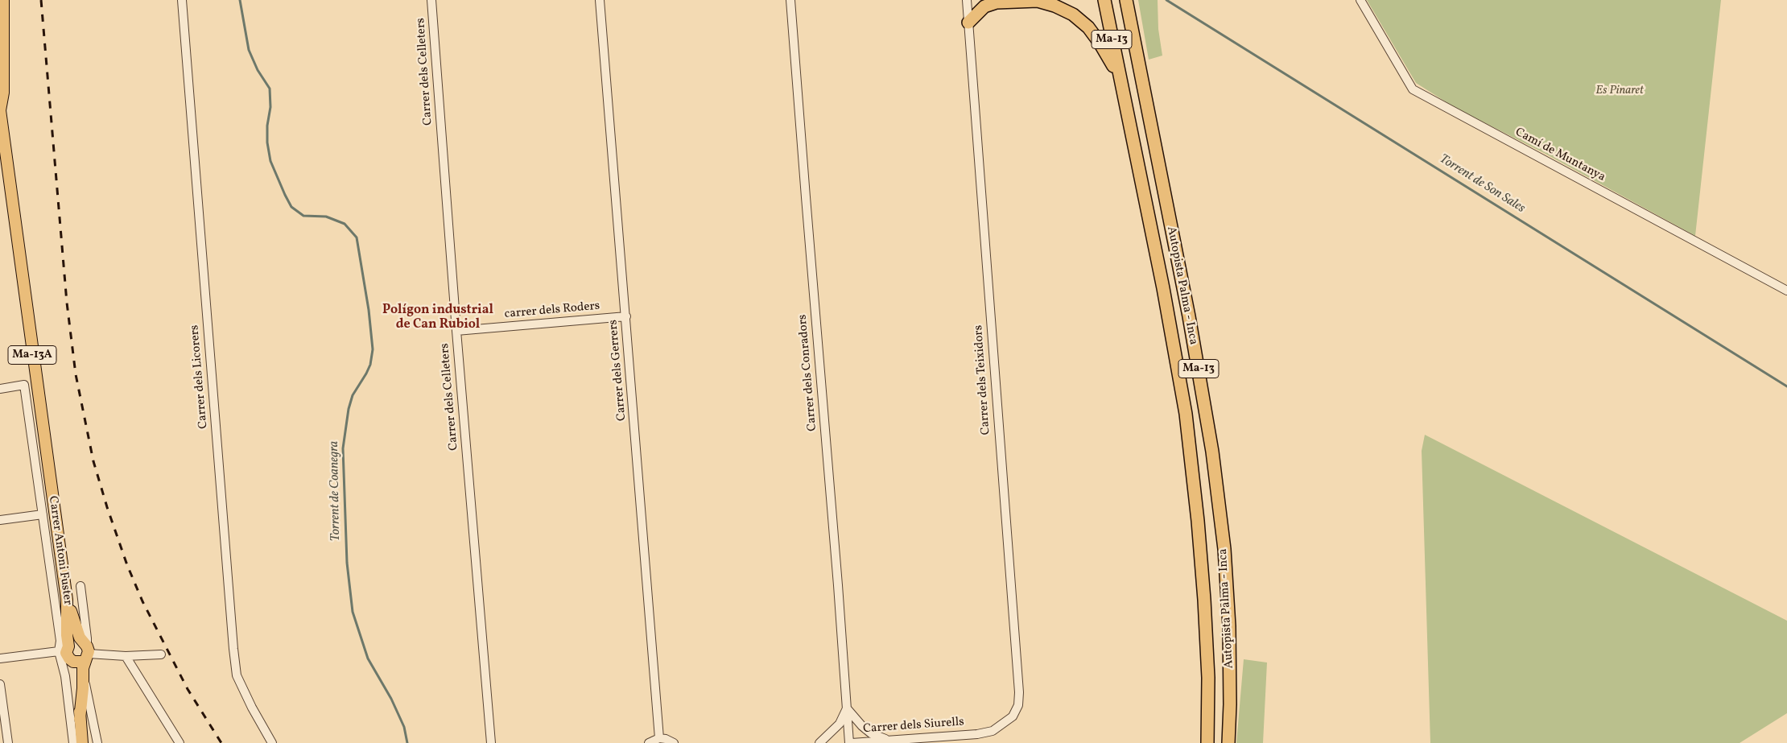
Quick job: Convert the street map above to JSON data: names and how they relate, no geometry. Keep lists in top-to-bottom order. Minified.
{"streets":{"highway":["Ma-13","Autopista Palma - Inca"],"main road":["Ma-13A"],"street":["Carrer dels Celleters","Camí de Muntanya","carrer dels Roders","Carrer dels Gerrers","Carrer dels Conradors","Carrer dels Licorers","Carrer dels Teixidors","Carrer Antoni Fuster","Carrer dels Siurells"]},"crossings":[["Carrer dels Celleters","carrer dels Roders"],["carrer dels Roders","Carrer dels Gerrers"],["Ma-13A","Carrer Antoni Fuster"],["Carrer dels Conradors","Carrer dels Siurells"],["Carrer dels Teixidors","Carrer dels Siurells"]],"districts":["Polígon industrial de Can Rubiol"],"water":["Torrent de Son Sales","Torrent de Coanegra"],"parks":["Es Pinaret"]}
